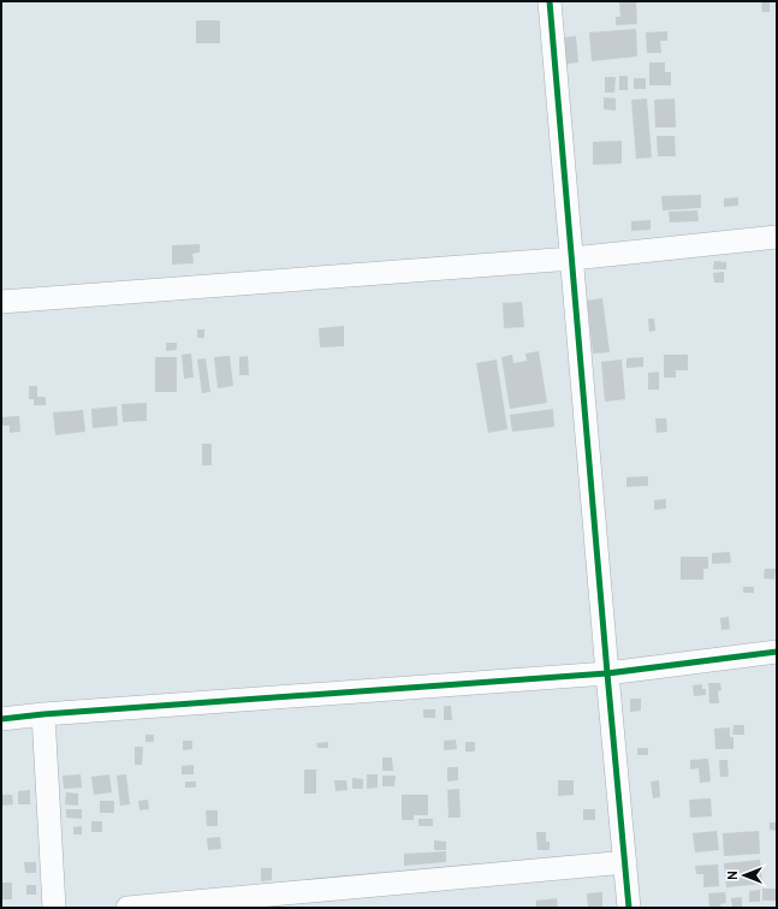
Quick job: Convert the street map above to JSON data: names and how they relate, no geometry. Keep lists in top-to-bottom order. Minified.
{"north":"left"}
